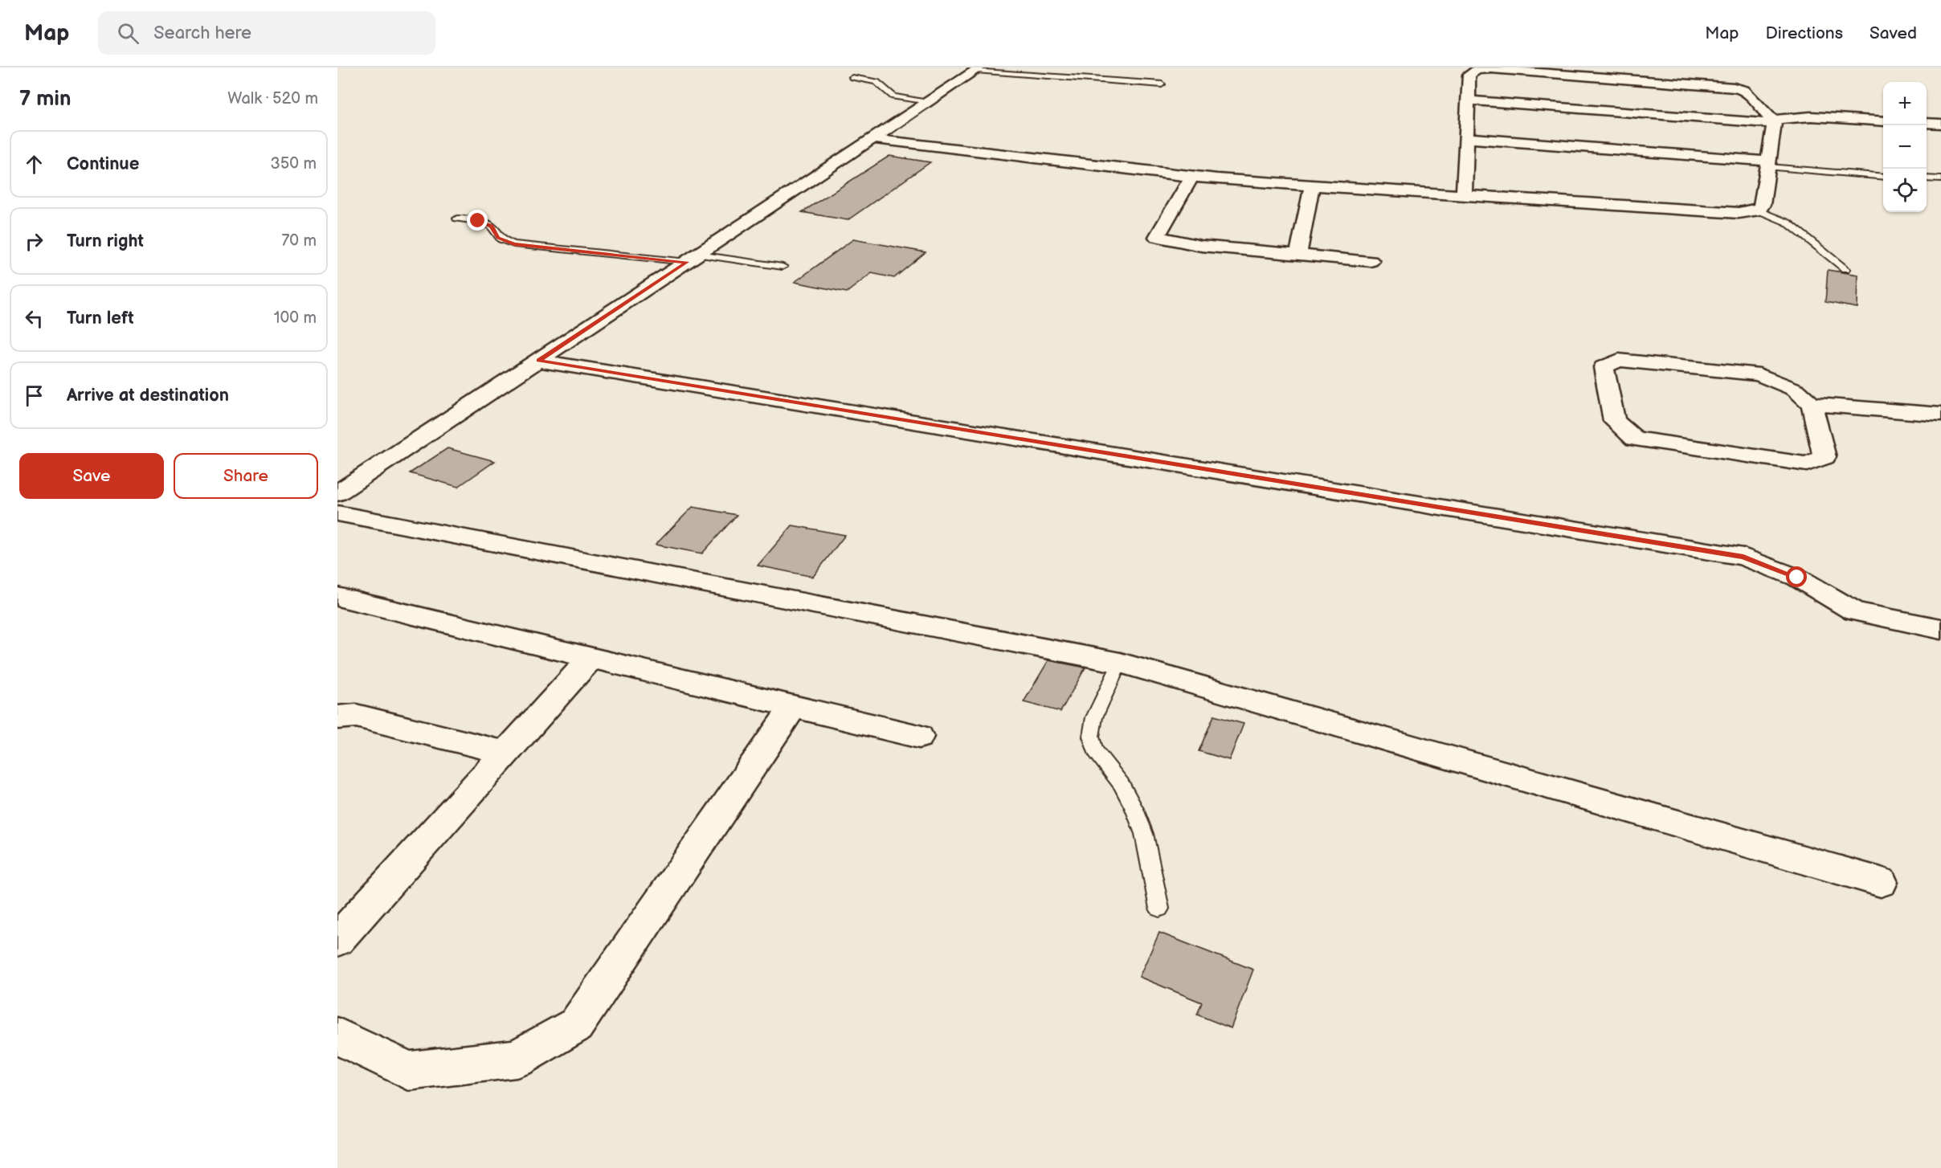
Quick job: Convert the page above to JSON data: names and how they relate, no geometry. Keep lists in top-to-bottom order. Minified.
{"page":{"header":"Map","search":"Search here","nav":["Map","Directions","Saved"],"heading":["7 min","Walk · 520 m"],"map_buttons":["+","−"],"list":[["Continue","350 m"],["Turn right","70 m"],["Turn left","100 m"],"Arrive at destination"],"buttons":["Save","Share"]}}
